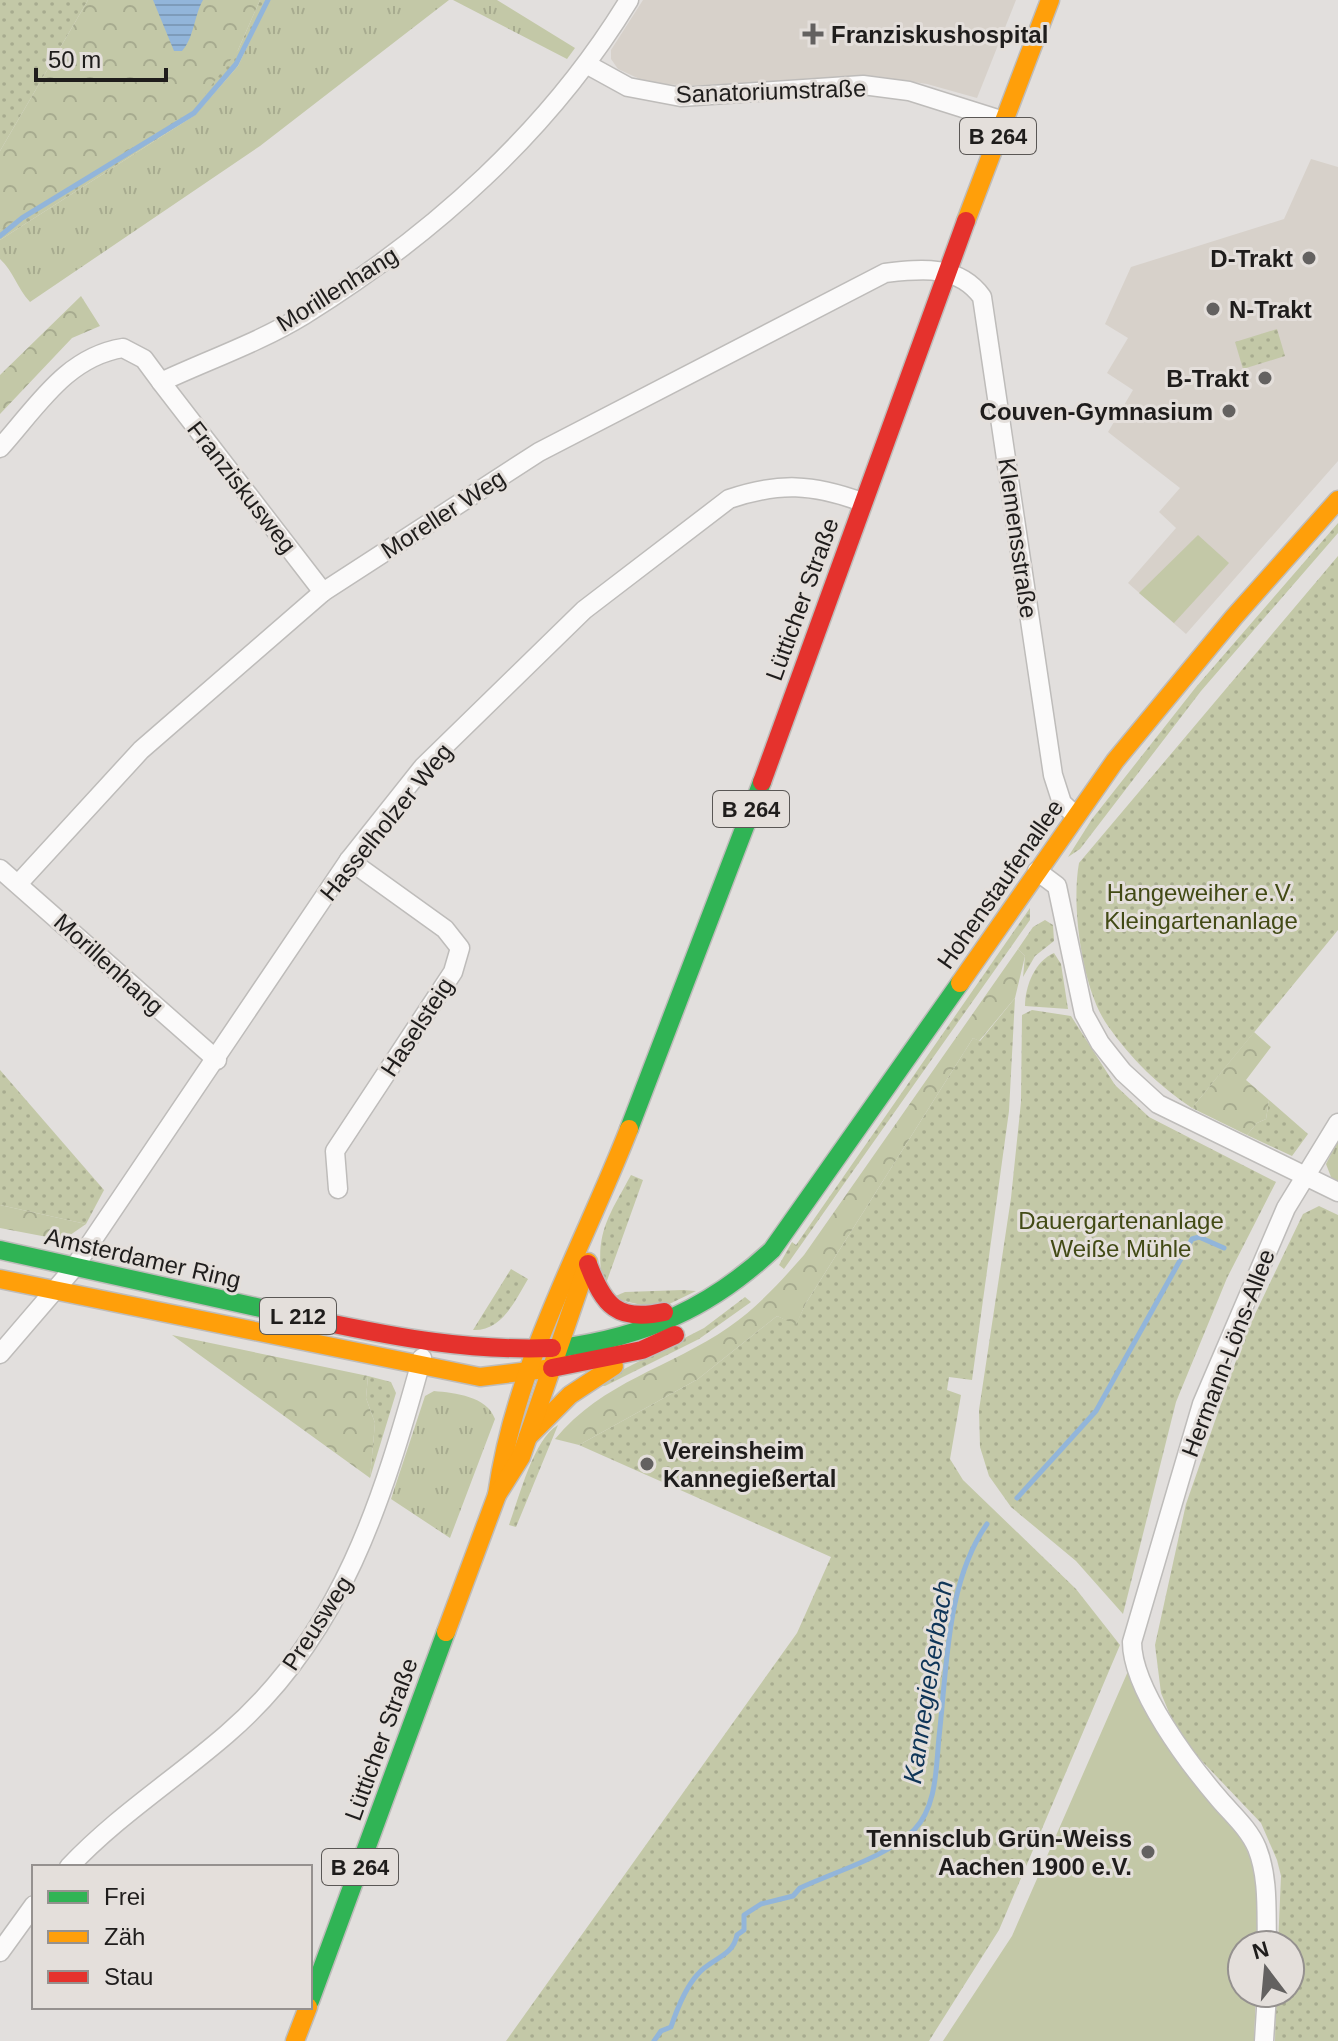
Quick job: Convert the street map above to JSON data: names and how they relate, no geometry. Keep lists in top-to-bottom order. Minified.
{"streets":{"main road":["B 264","Lütticher Straße","Hohenstaufenallee","Amsterdamer Ring","L 212"],"street":["Sanatoriumstraße","Morillenhang","Franziskusweg","Moreller Weg","Klemensstraße","Hasselholzer Weg","Haselsteig","Hermann-Löns-Allee","Preusweg"]},"crossings":[["Sanatoriumstraße","Morillenhang"],["Sanatoriumstraße","Lütticher Straße"],["Morillenhang","Franziskusweg"],["Morillenhang","Moreller Weg"],["Morillenhang","Hasselholzer Weg"],["Franziskusweg","Moreller Weg"],["Moreller Weg","Klemensstraße"],["Moreller Weg","Lütticher Straße"],["Klemensstraße","Lütticher Straße"],["Klemensstraße","Hohenstaufenallee"],["Lütticher Straße","Hasselholzer Weg"],["Lütticher Straße","Hohenstaufenallee"],["Lütticher Straße","Amsterdamer Ring"],["Hasselholzer Weg","Haselsteig"],["Hasselholzer Weg","Amsterdamer Ring"],["Hohenstaufenallee","Amsterdamer Ring"],["Amsterdamer Ring","Preusweg"]],"water":["Kannegießerbach"],"parks":["Hangeweiher e.V. Kleingartenanlage","Dauergartenanlage Weiße Mühle"],"places":{"health":["Franziskushospital"],"other":["D-Trakt","N-Trakt","B-Trakt","Couven-Gymnasium","Vereinsheim Kannegießertal","Tennisclub Grün-Weiss Aachen 1900 e.V."]},"legend":["Frei","Zäh","Stau"],"scale_bar":"50 m","north":"top"}
